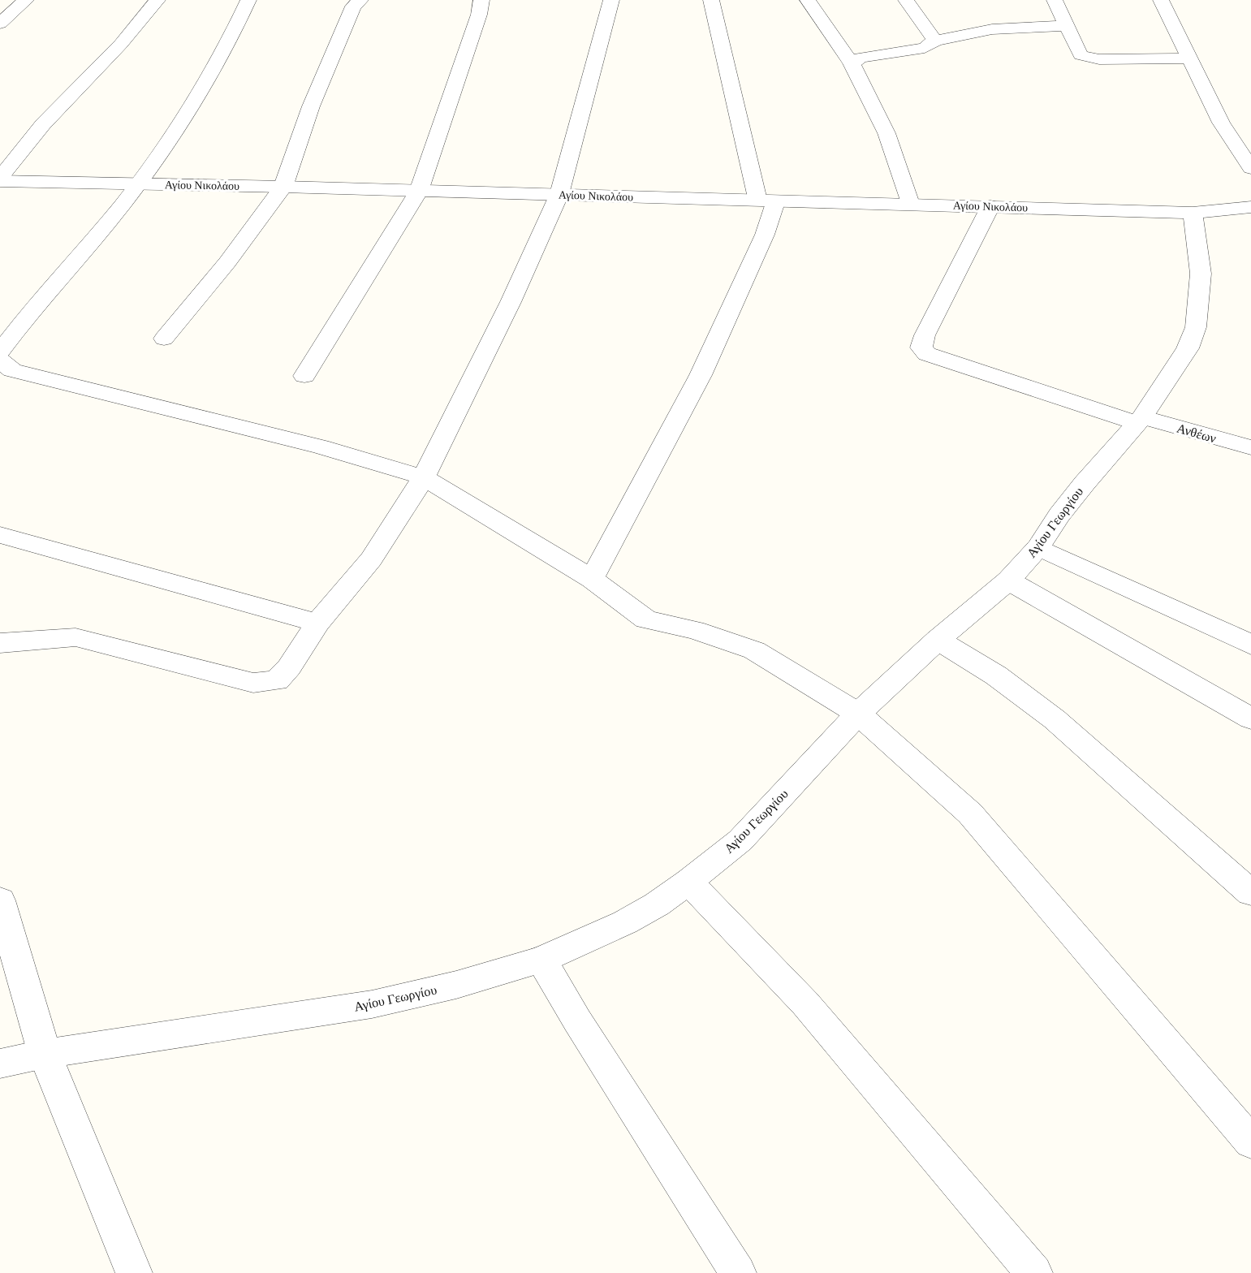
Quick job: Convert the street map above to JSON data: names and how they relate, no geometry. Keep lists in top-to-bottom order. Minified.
{"streets":{"street":["Αγίου Νικολάου","Ανθέων","Αγίου Γεωργίου"]},"crossings":[["Αγίου Νικολάου","Ανθέων"],["Αγίου Νικολάου","Αγίου Γεωργίου"],["Ανθέων","Αγίου Γεωργίου"]]}
